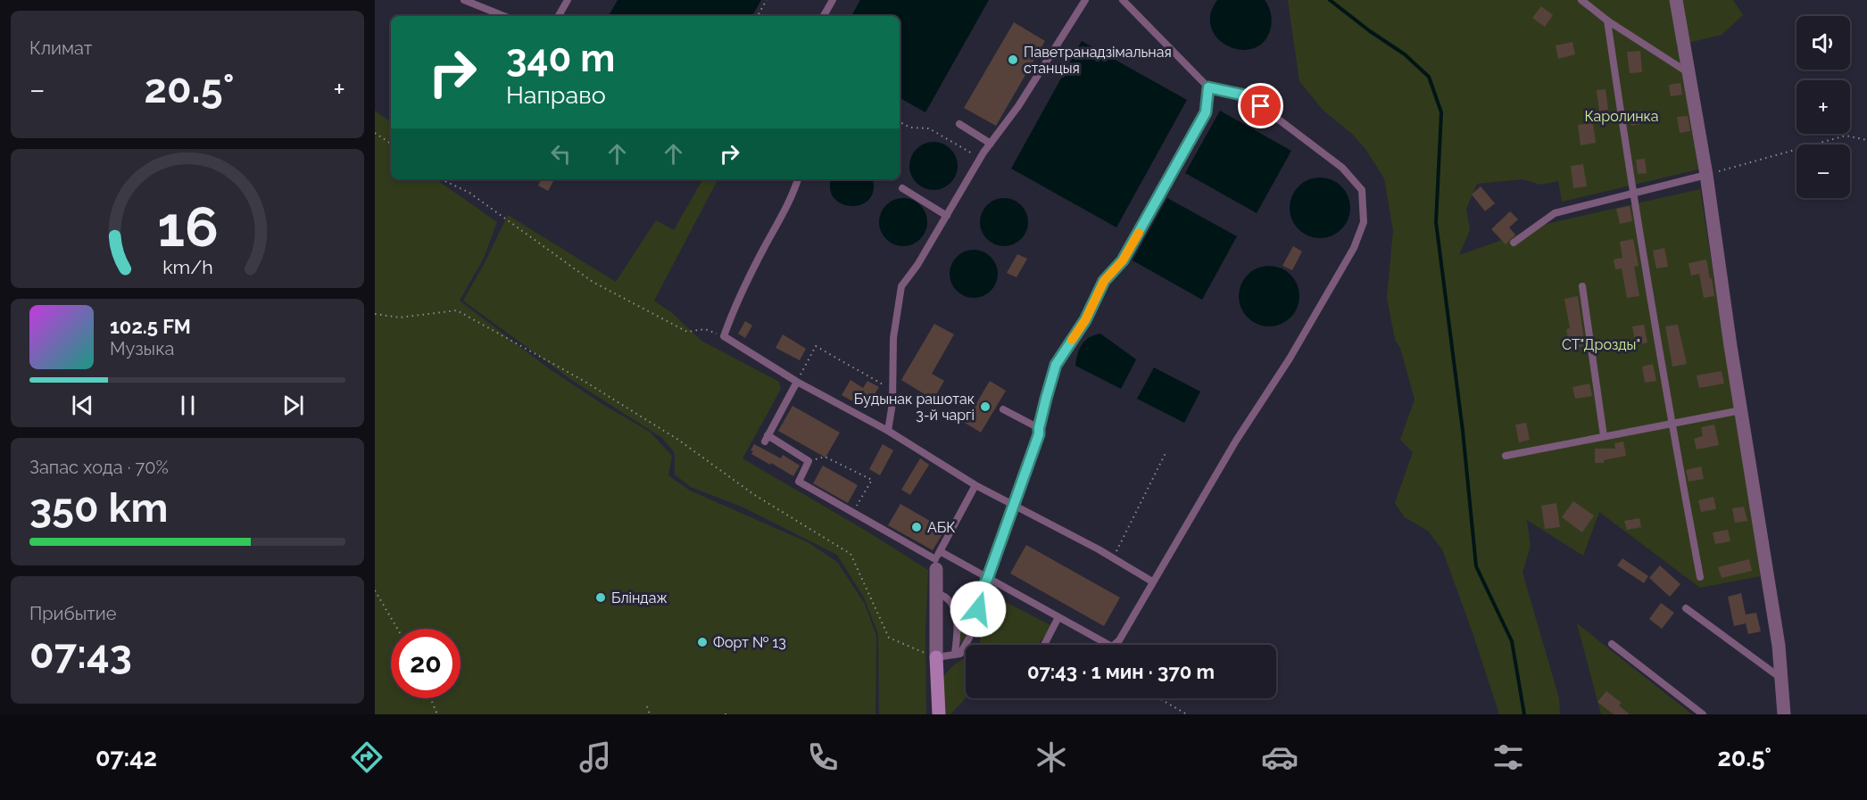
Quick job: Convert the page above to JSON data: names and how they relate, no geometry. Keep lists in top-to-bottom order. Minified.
{"parks":["Каролинка","СТ\"Дрозды\""],"places":["Паветранадзімальная станцыя","Будынак рашотак 3-й чаргі","АБК","Бліндаж","Форт № 13"],"page":{"tile":["Климат",["Запас хода · 70%","350 km"],["Прибытие","07:43"]],"map_buttons":["+","−"],"turn":["340 m","Направо"],"heat":["−","20.5°","+"],"song":["102.5 FM","Музыка"],"limit":"20","trip":"07:43 · 1 мин · 370 m","tabs":["07:42","20.5°"],"gauge":["16","km/h"]}}
